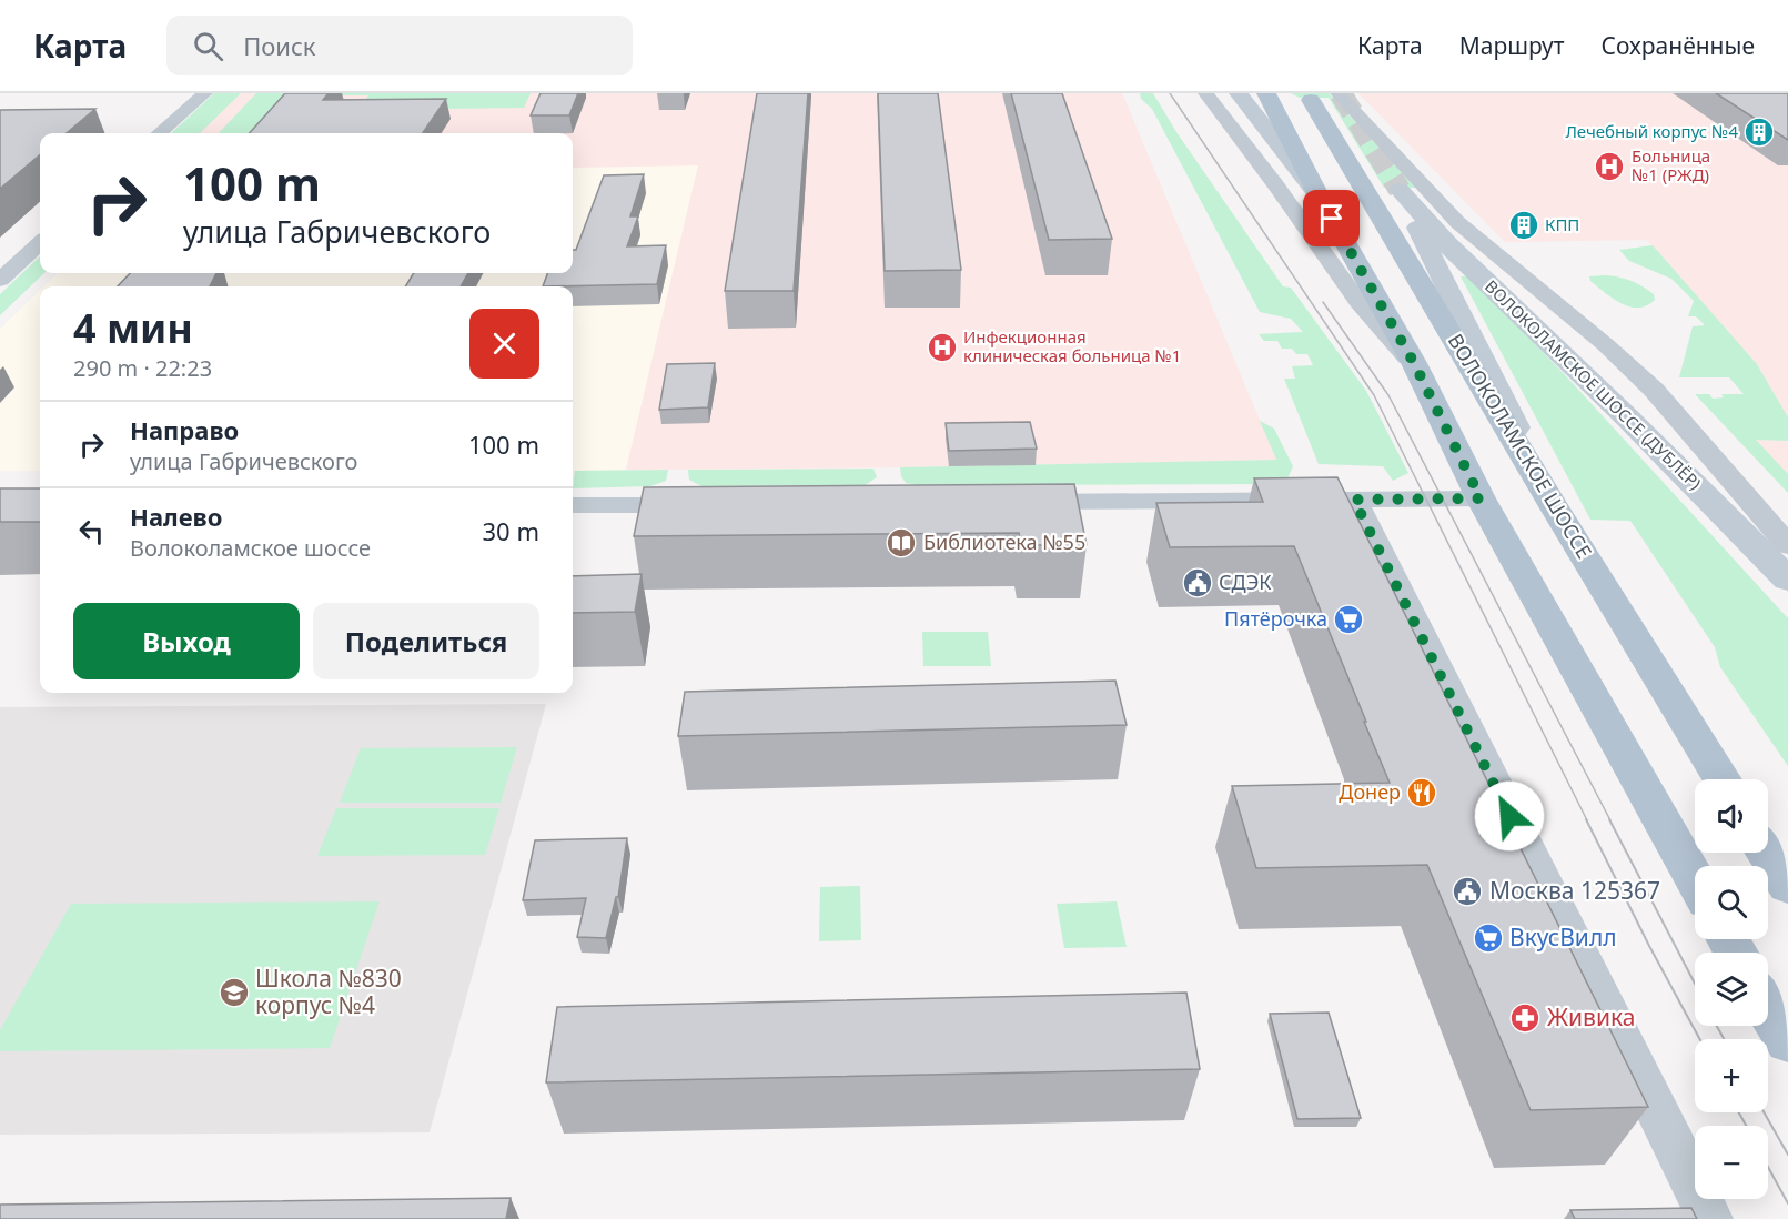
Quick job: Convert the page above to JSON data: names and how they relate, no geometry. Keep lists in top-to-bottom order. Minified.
{"streets":{"main road":["ВОЛОКОЛАМСКОЕ ШОССЕ (ДУБЛЁР)","ВОЛОКОЛАМСКОЕ ШОССЕ"]},"crossings":[["ВОЛОКОЛАМСКОЕ ШОССЕ (ДУБЛЁР)","ВОЛОКОЛАМСКОЕ ШОССЕ"]],"places":{"building":["Лечебный корпус №4","КПП"],"hospital":["Больница №1 (РЖД)","Инфекционная клиническая больница №1"],"library":["Библиотека №55"],"public building":["СДЭК","Москва 125367"],"supermarket":["Пятёрочка","ВкусВилл"],"restaurant":["Донер"],"school or university":["Школа №830 корпус №4"],"pharmacy":["Живика"]},"page":{"header":"Карта","search":"Поиск","nav":["Карта","Маршрут","Сохранённые"],"turn":["100 m","улица Габричевского"],"heading":["4 мин","290 m · 22:23"],"list":[{"name":"Направо","note":"улица Габричевского","value":"100 m"},{"name":"Налево","note":"Волоколамское шоссе","value":"30 m"}],"buttons":["Выход","Поделиться"],"map_buttons":["+","−"]}}
